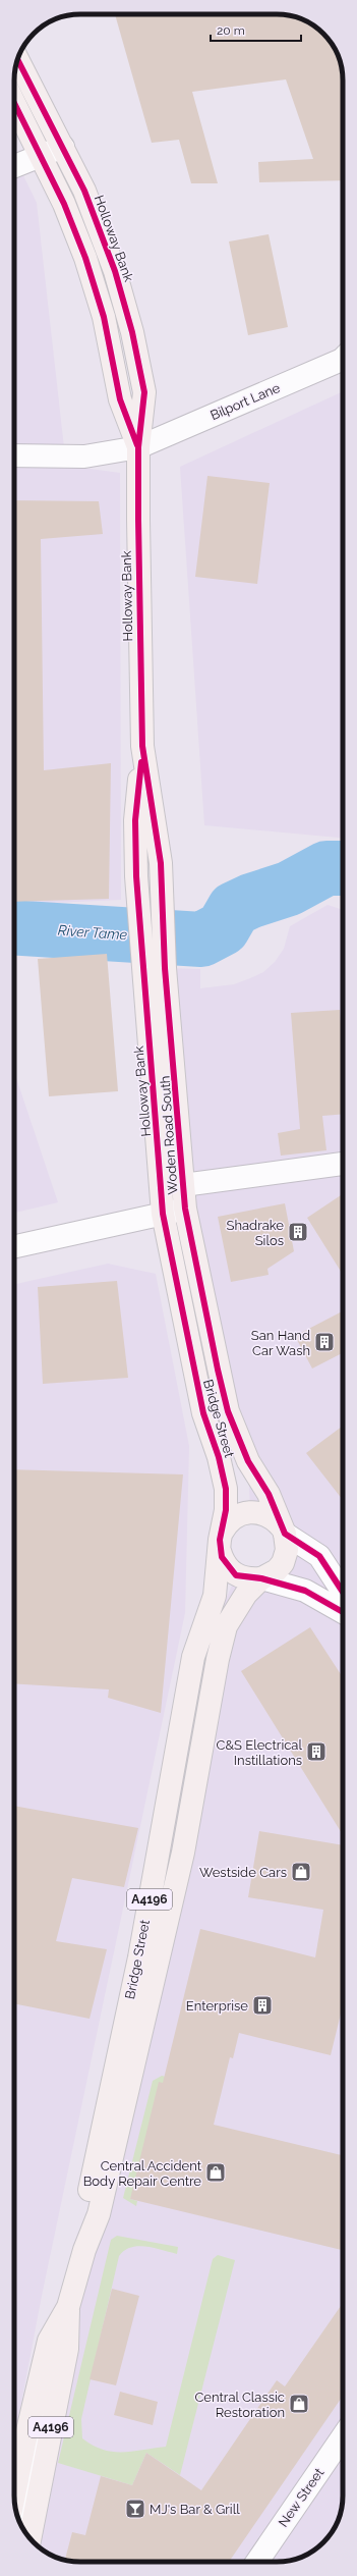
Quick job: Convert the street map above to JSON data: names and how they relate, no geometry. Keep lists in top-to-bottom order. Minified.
{"streets":{"main road":["Holloway Bank","Bridge Street","A4196"],"street":["Bilport Lane","Woden Road South","New Street"]},"crossings":[["Holloway Bank","Bilport Lane"],["Holloway Bank","Woden Road South"],["Holloway Bank","Bridge Street"],["Holloway Bank","A4196"],["Woden Road South","Bridge Street"],["Woden Road South","A4196"],["Bridge Street","A4196"]],"water":["River Tame"],"places":{"building":["Shadrake Silos","San Hand Car Wash","C&S Electrical Instillations","Enterprise"],"shop":["Westside Cars","Central Accident Body Repair Centre","Central Classic Restoration"],"bar":["MJ's Bar & Grill"]},"scale_bar":"20 m"}
